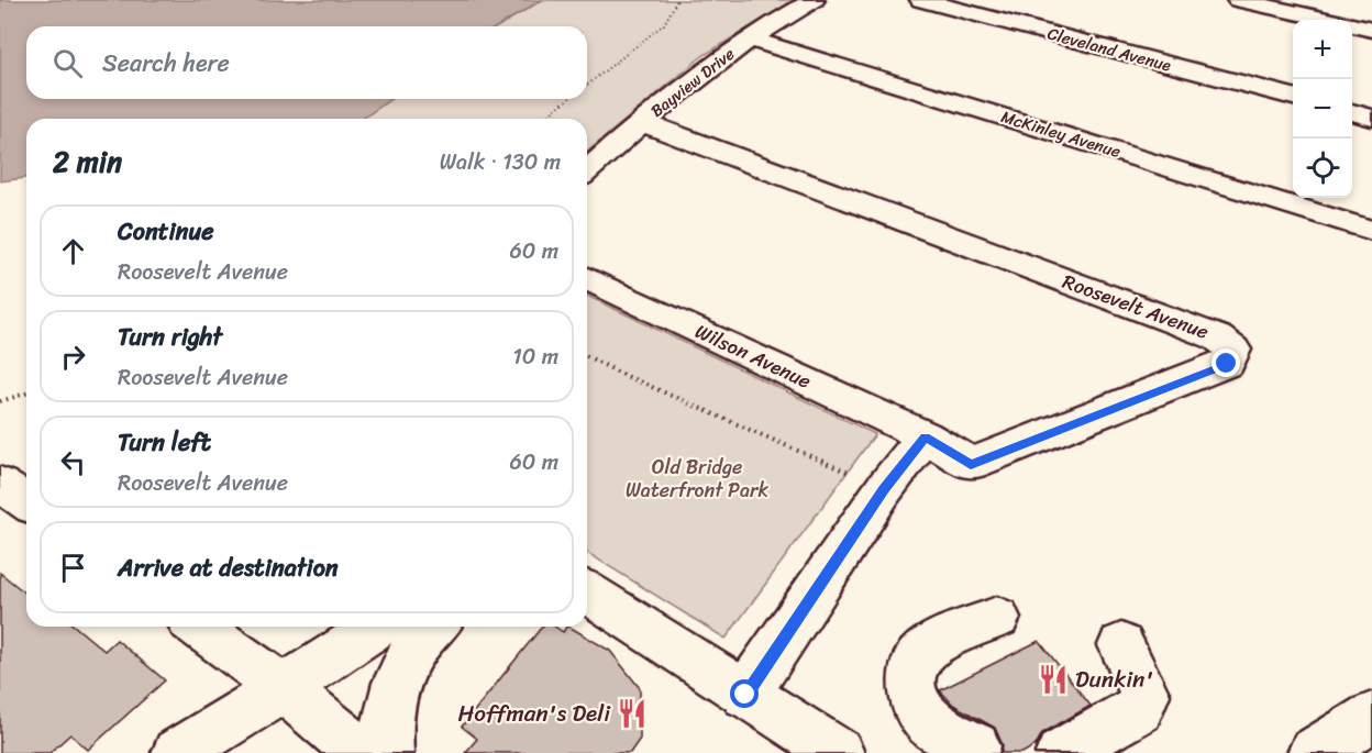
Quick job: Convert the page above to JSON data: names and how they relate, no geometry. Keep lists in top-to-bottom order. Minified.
{"streets":{"main road":["Cleveland Avenue","Bayview Drive","McKinley Avenue","Roosevelt Avenue","Wilson Avenue"]},"crossings":[["Bayview Drive","McKinley Avenue"],["Bayview Drive","Roosevelt Avenue"],["Roosevelt Avenue","Wilson Avenue"]],"parks":["Old Bridge Waterfront Park"],"places":{"restaurant":["Dunkin'","Hoffman's Deli"]},"page":{"map_buttons":["+","−"],"search":"Search here","heading":["2 min","Walk · 130 m"],"list":[["Continue","Roosevelt Avenue","60 m"],["Turn right","Roosevelt Avenue","10 m"],["Turn left","Roosevelt Avenue","60 m"],"Arrive at destination"]}}
